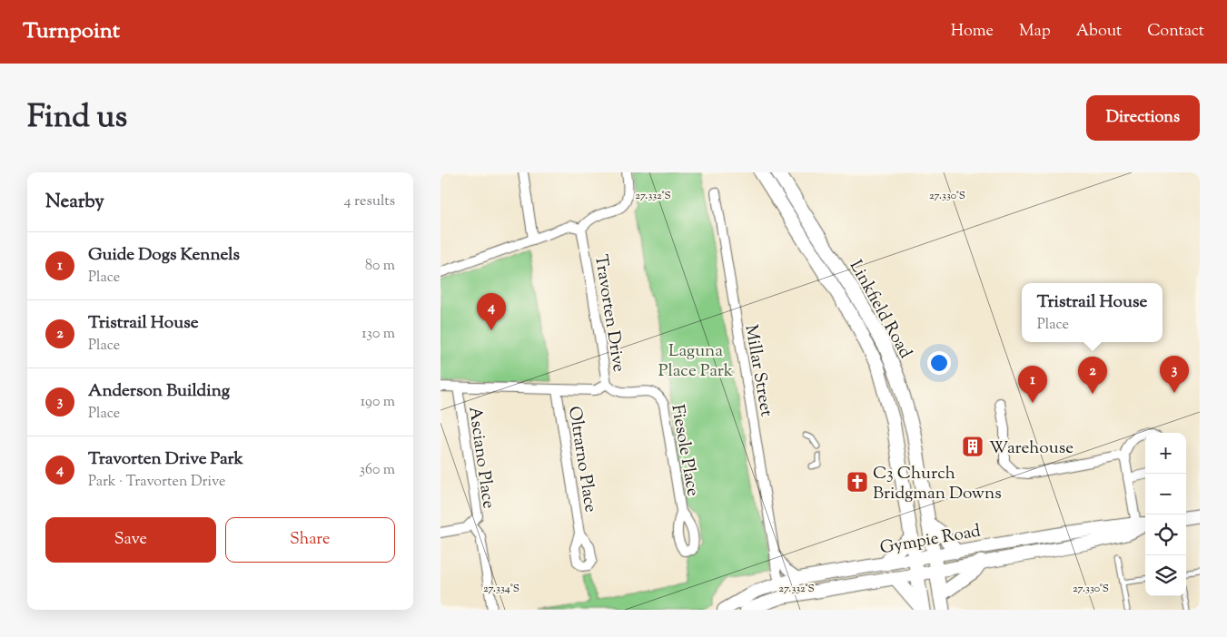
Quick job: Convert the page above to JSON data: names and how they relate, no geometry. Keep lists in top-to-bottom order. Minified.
{"streets":{"main road":["Linkfield Road","Gympie Road"],"street":["Travorten Drive","Millar Street","Fiesole Place","Asciano Place","Oltrarno Place"]},"crossings":[["Linkfield Road","Gympie Road"],["Travorten Drive","Fiesole Place"],["Travorten Drive","Asciano Place"],["Travorten Drive","Oltrarno Place"],["Millar Street","Gympie Road"]],"parks":["Laguna Place Park"],"places":{"building":["Warehouse"],"church":["C3 Church Bridgman Downs"]},"page":{"header":"Turnpoint","nav":["Home","Map","About","Contact"],"title":"Find us","buttons":["Directions",["Save","Share"]],"heading":["Nearby","4 results"],"list":[{"mark":"1","name":"Guide Dogs Kennels","note":"Place","value":"80 m"},{"mark":"2","name":"Tristrail House","note":"Place","value":"130 m"},{"mark":"3","name":"Anderson Building","note":"Place","value":"190 m"},{"mark":"4","name":"Travorten Drive Park","note":"Park · Travorten Drive","value":"360 m"}],"popup":["Tristrail House","Place"],"pins":["4","3","2","1"],"map_buttons":["+","−"]},"coordinates":["27.330°S","27.332°S","27.334°S"]}
